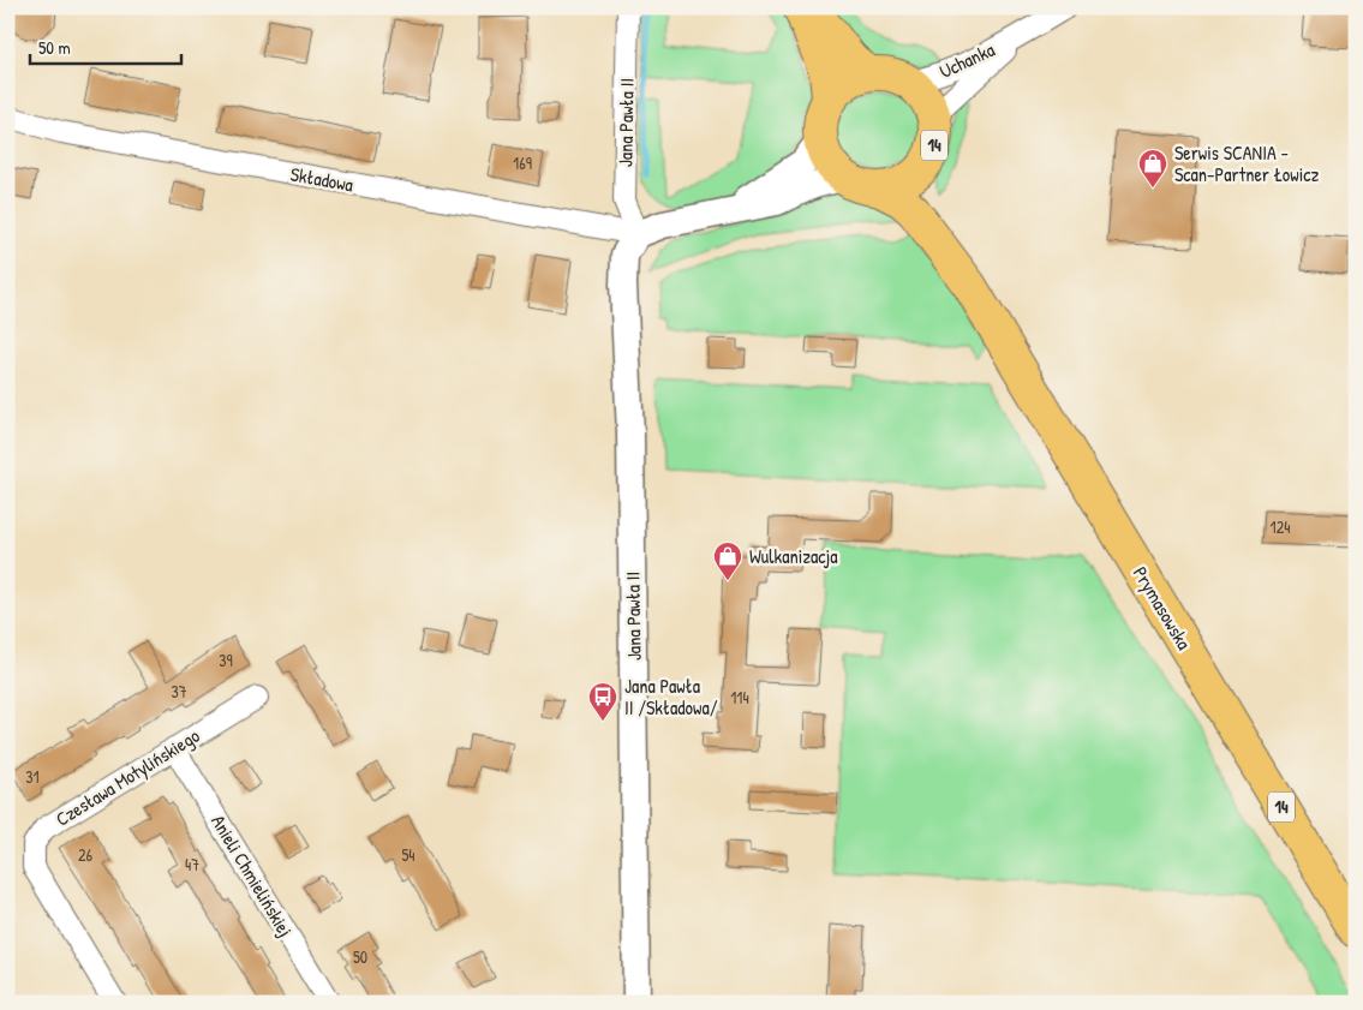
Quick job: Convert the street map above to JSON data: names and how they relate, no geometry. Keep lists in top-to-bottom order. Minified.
{"streets":{"main road":["14","Prymasowska"],"street":["Uchanka","Jana Pawła II","Składowa","Czesława Motylińskiego","Anieli Chmielińskiej"]},"crossings":[["Uchanka","14"],["Uchanka","Prymasowska"],["Jana Pawła II","Składowa"],["14","Prymasowska"],["Czesława Motylińskiego","Anieli Chmielińskiej"]],"places":{"shop":["Serwis SCANIA - Scan-Partner Łowicz","Wulkanizacja"],"bus stop":["Jana Pawła II /Składowa/"]},"house_numbers":["169","124","39","37","114","31","26","54","47","50"],"scale_bar":"50 m"}
